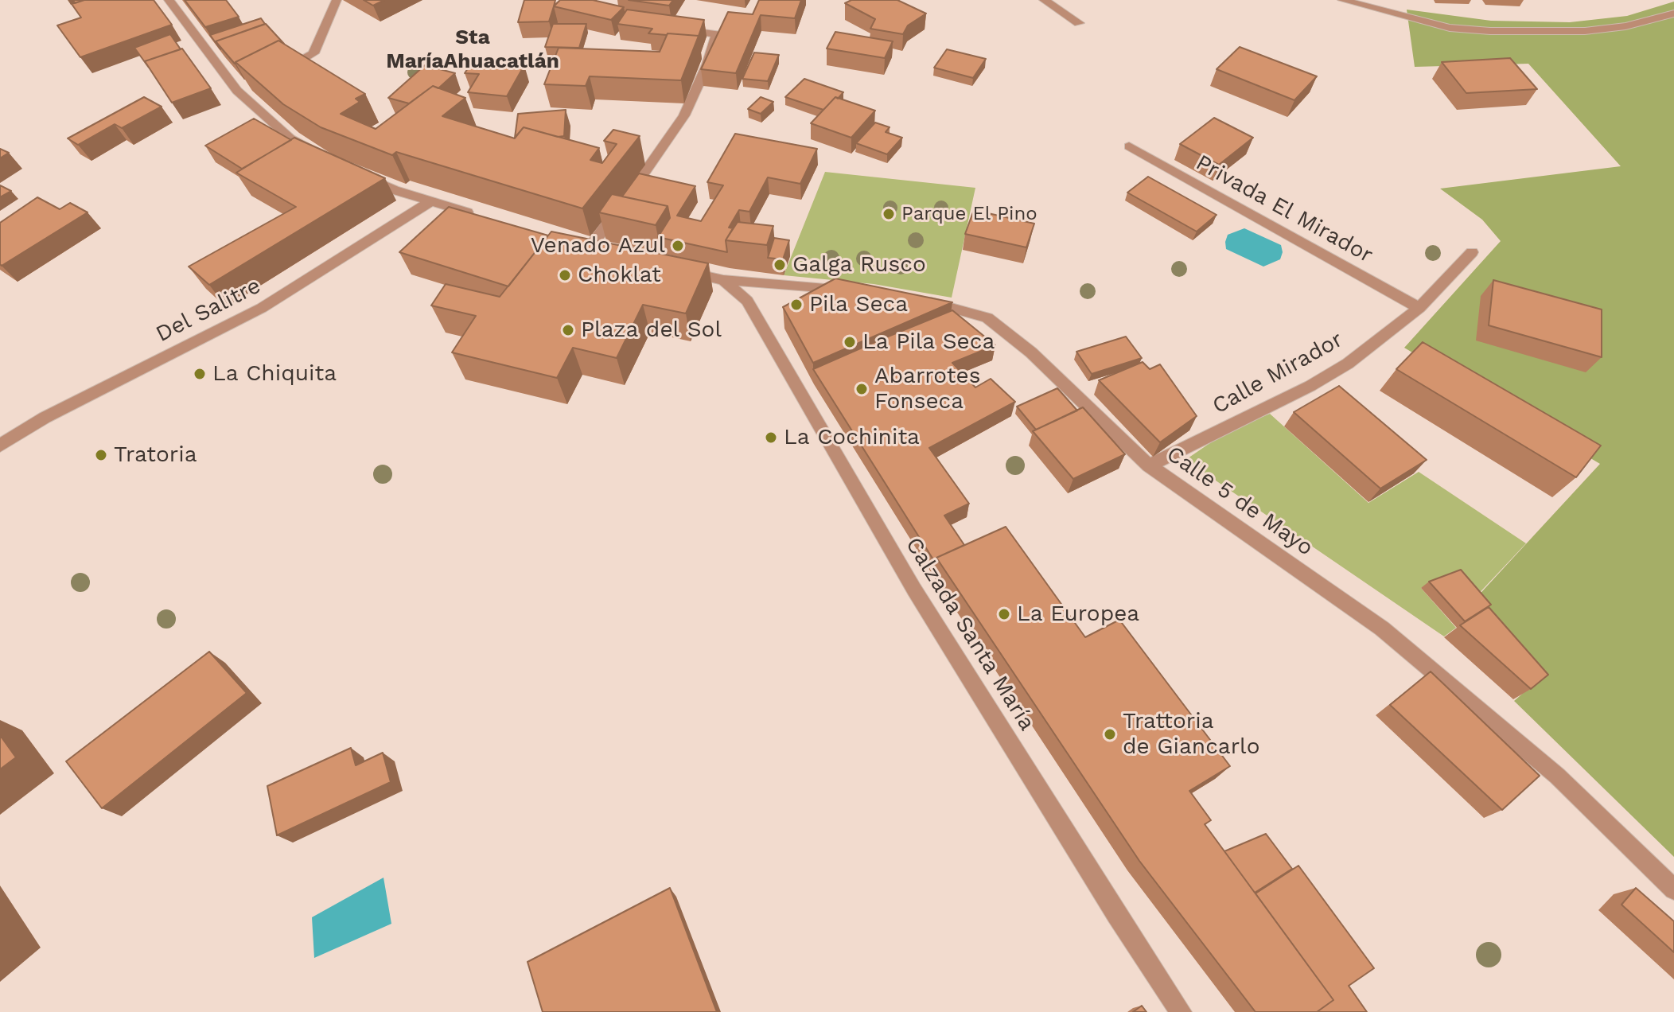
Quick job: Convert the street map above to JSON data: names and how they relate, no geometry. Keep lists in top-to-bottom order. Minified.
{"streets":{"street":["Privada El Mirador","Del Salitre","Calle Mirador","Calle 5 de Mayo","Calzada Santa María"]},"crossings":[["Privada El Mirador","Calle Mirador"],["Calle Mirador","Calle 5 de Mayo"]],"districts":["Sta MaríaAhuacatlán"],"places":["Parque El Pino","Venado Azul","Galga Rusco","Choklat","Pila Seca","Plaza del Sol","La Pila Seca","La Chiquita","Abarrotes Fonseca","La Cochinita","Tratoria","La Europea","Trattoria de Giancarlo"]}
